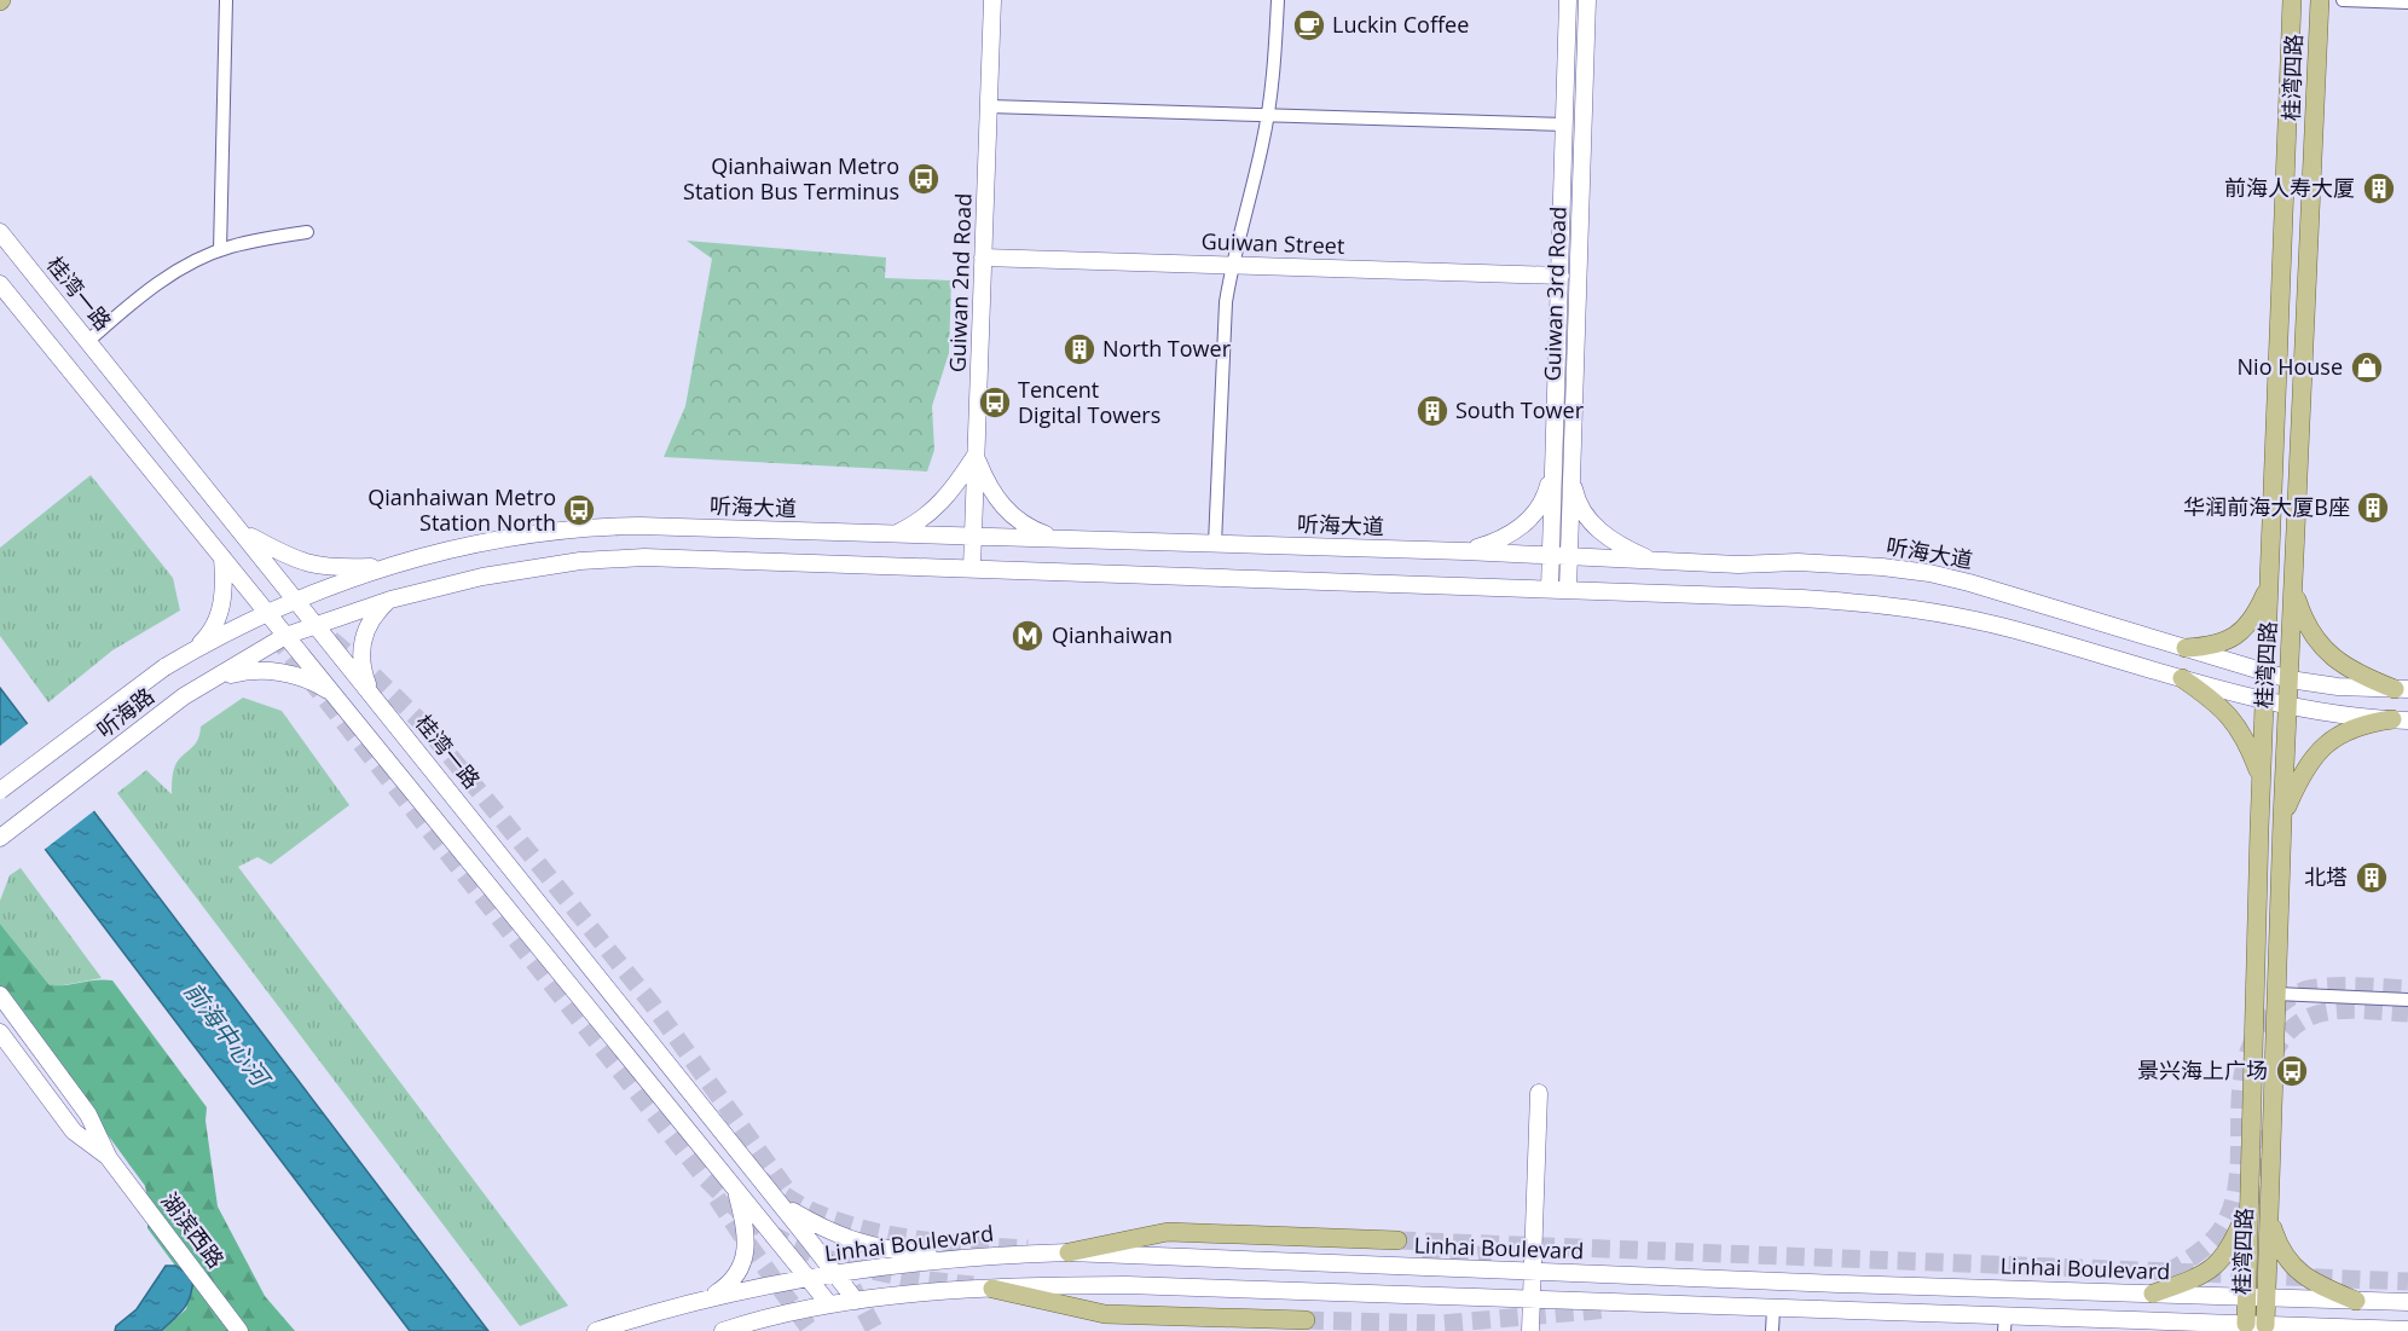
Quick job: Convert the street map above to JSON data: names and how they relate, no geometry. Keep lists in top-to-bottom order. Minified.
{"streets":{"main road":["桂湾四路","Guiwan Street","Guiwan 2nd Road","桂湾一路","Guiwan 3rd Road","听海大道","听海路","湖滨西路","Linhai Boulevard"]},"crossings":[["桂湾四路","听海大道"],["桂湾四路","Linhai Boulevard"],["Guiwan Street","Guiwan 2nd Road"],["Guiwan Street","Guiwan 3rd Road"],["Guiwan 2nd Road","听海大道"],["桂湾一路","听海大道"],["桂湾一路","Linhai Boulevard"],["Guiwan 3rd Road","听海大道"],["听海大道","听海路"]],"water":["前海中心河"],"places":{"cafe":["Luckin Coffee"],"bus stop":["Qianhaiwan Metro Station Bus Terminus","Tencent Digital Towers","Qianhaiwan Metro Station North","景兴海上广场"],"building":["前海人寿大厦","North Tower","South Tower","华润前海大厦B座","北塔"],"shop":["Nio House"],"metro station":["Qianhaiwan"]}}
